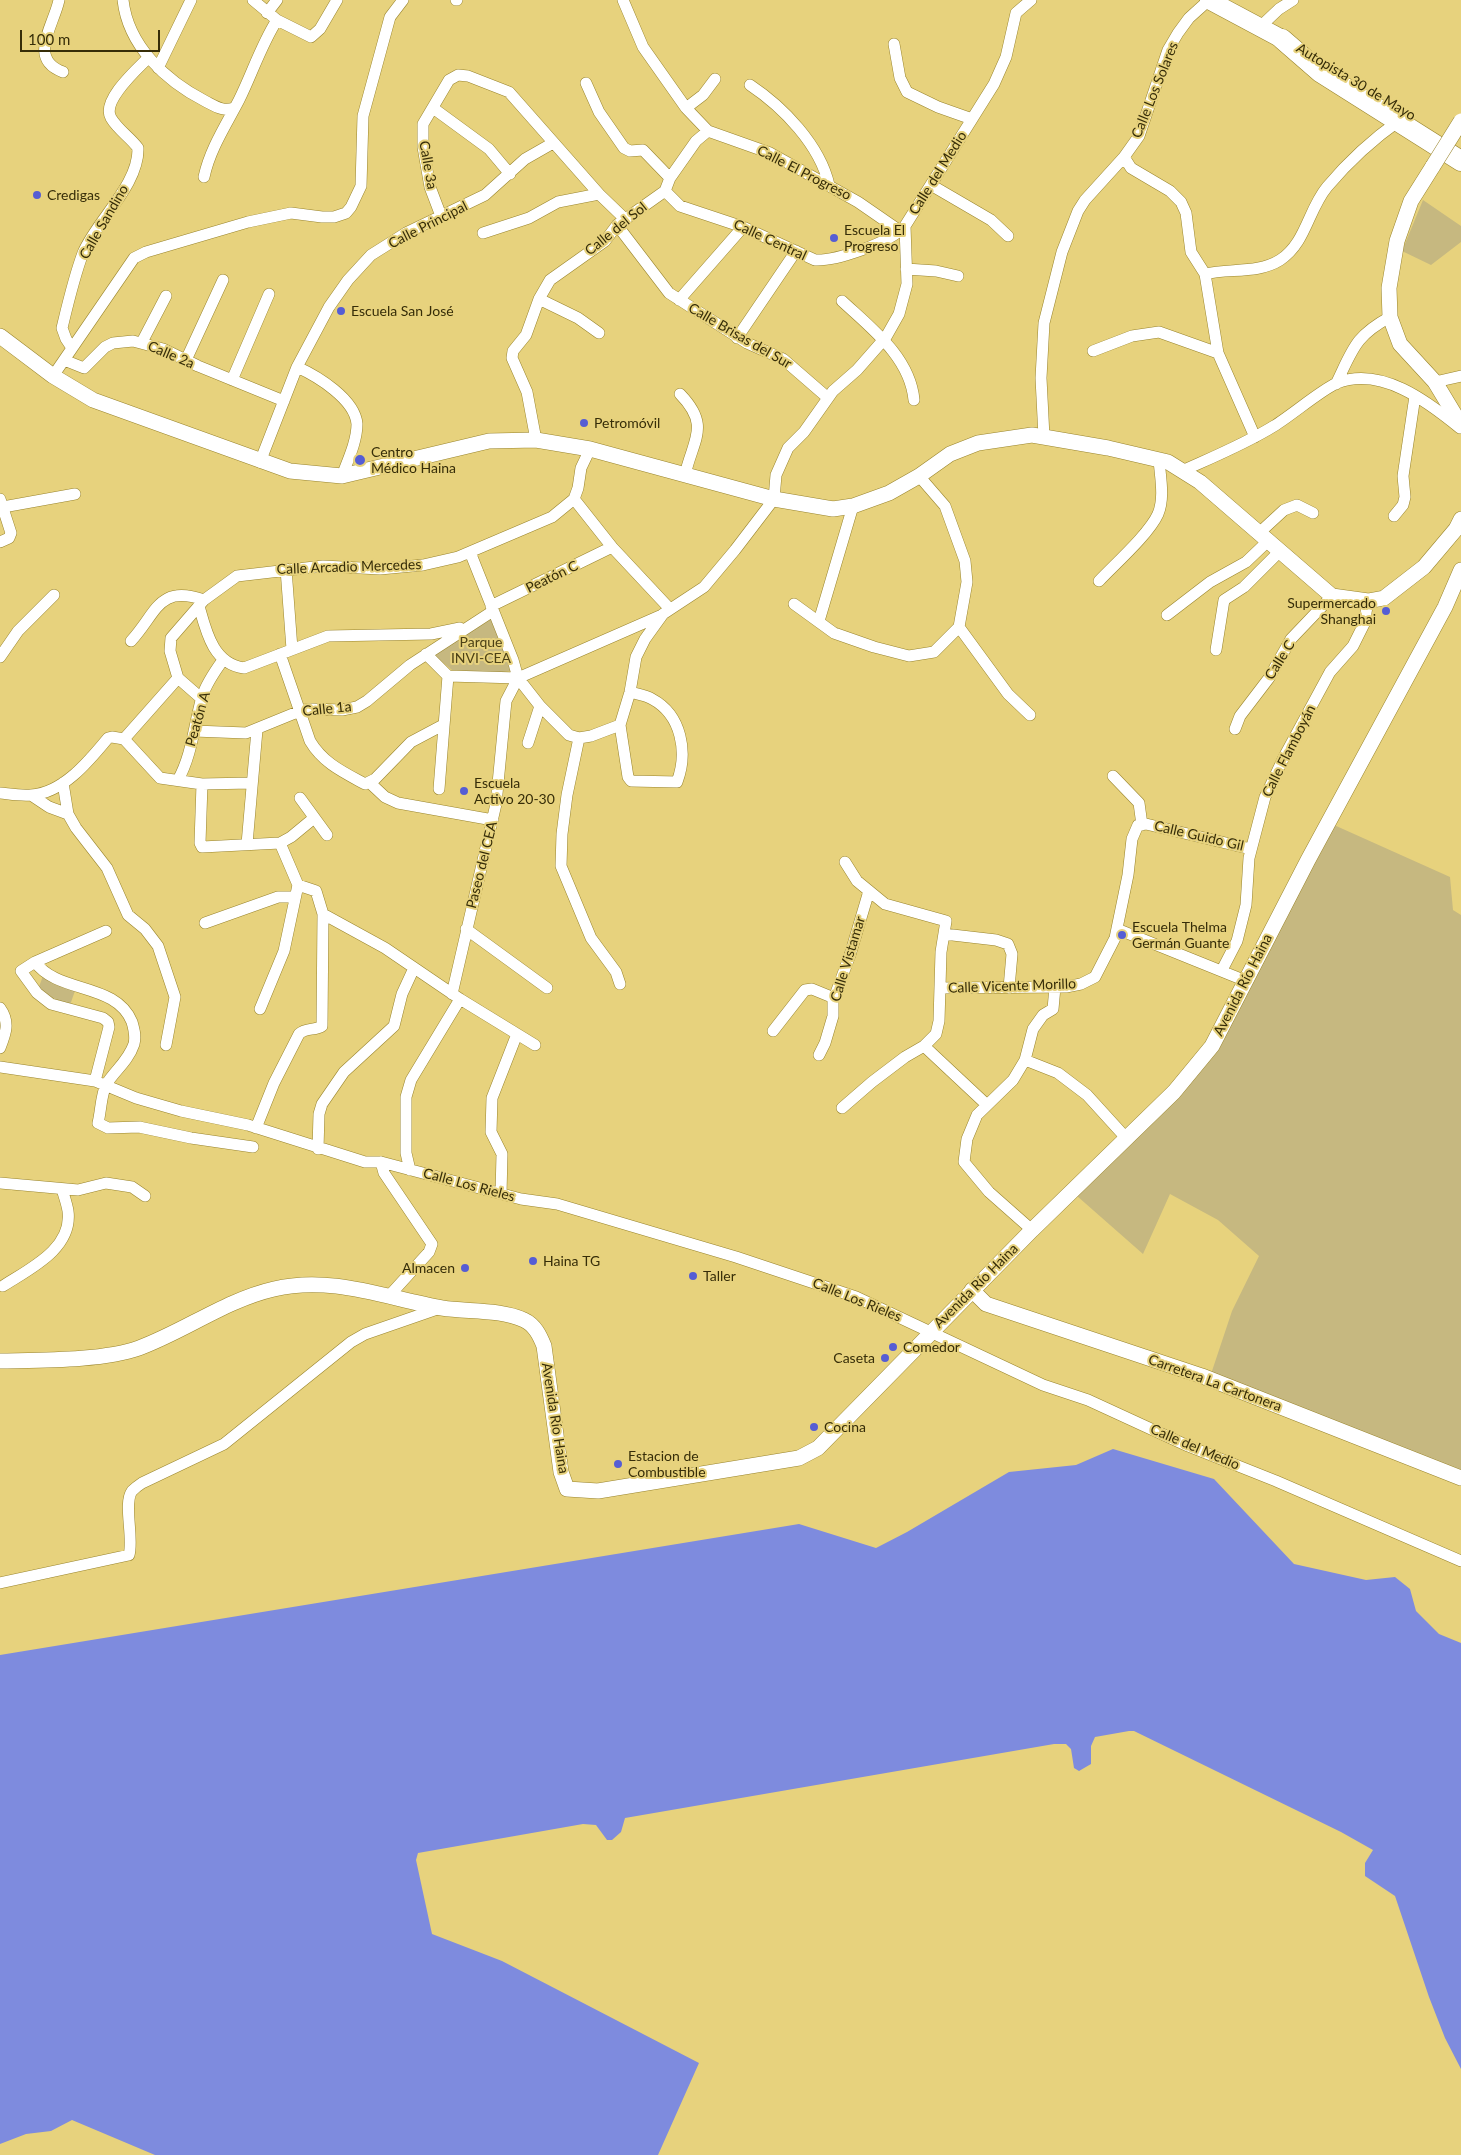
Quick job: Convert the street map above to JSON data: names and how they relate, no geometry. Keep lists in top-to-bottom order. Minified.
{"streets":{"highway":["Autopista 30 de Mayo"],"street":["Calle Los Solares","Calle 3a","Calle El Progreso","Calle del Medio","Calle Sandino","Calle Principal","Calle del Sol","Calle Central","Calle Brisas del Sur","Calle 2a","Calle Arcadio Mercedes","Peatón C","Calle C","Calle 1a","Peatón A","Calle Flamboyán","Calle Guido Gil","Paseo del CEA","Calle Vistamar","Avenida Río Haina","Calle Vicente Morillo","Calle Los Rieles","Carretera La Cartonera"]},"crossings":[["Calle 3a","Calle Principal"],["Calle 3a","Calle Brisas del Sur"],["Calle El Progreso","Calle del Medio"],["Calle El Progreso","Calle del Sol"],["Calle El Progreso","Calle Central"],["Calle del Medio","Calle Central"],["Calle del Medio","Calle Brisas del Sur"],["Calle del Medio","Avenida Río Haina"],["Calle del Medio","Calle Los Rieles"],["Calle Principal","Calle Brisas del Sur"],["Calle Principal","Calle 2a"],["Calle del Sol","Calle Central"],["Calle del Sol","Calle Brisas del Sur"],["Calle Arcadio Mercedes","Peatón A"],["Peatón C","Calle 1a"],["Calle 1a","Peatón A"],["Calle Flamboyán","Calle Guido Gil"],["Calle Guido Gil","Calle Vicente Morillo"],["Paseo del CEA","Calle Los Rieles"],["Avenida Río Haina","Calle Los Rieles"],["Avenida Río Haina","Carretera La Cartonera"]],"parks":["Parque INVI-CEA"],"places":["Credigas","Escuela El Progreso","Escuela San José","Petromóvil","Centro Médico Haina","Supermercado Shanghai","Escuela Activo 20-30","Escuela Thelma Germán Guante","Haina TG","Almacen","Taller","Comedor","Caseta","Cocina","Estacion de Combustible"],"scale_bar":"100 m"}
